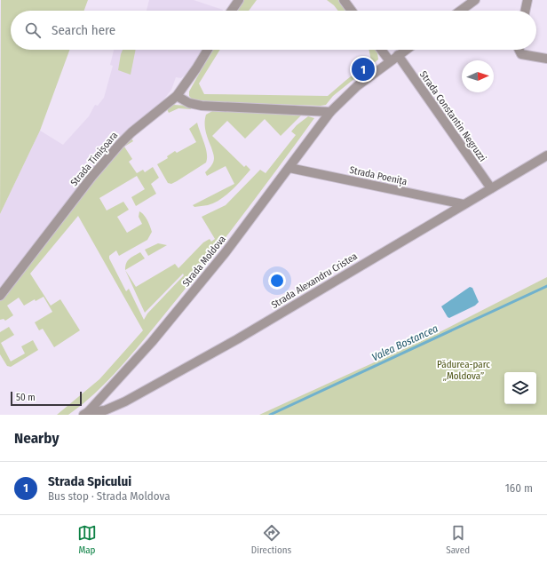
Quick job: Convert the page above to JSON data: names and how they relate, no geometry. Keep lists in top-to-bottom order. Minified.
{"streets":{"street":["Strada Constantin Negruzzi","Strada Timișoara","Strada Poenița","Strada Moldova","Strada Alexandru Cristea"]},"crossings":[["Strada Constantin Negruzzi","Strada Moldova"],["Strada Constantin Negruzzi","Strada Alexandru Cristea"],["Strada Poenița","Strada Moldova"],["Strada Poenița","Strada Alexandru Cristea"],["Strada Moldova","Strada Alexandru Cristea"]],"water":["Valea Bostancea"],"parks":["Pădurea-parc „Moldova”"],"scale_bar":"50 m","north":"right","page":{"search":"Search here","pins":"1","scale":"50 m","heading":"Nearby","list":[{"mark":"1","name":"Strada Spicului","note":"Bus stop · Strada Moldova","value":"160 m"}],"nav":["Map","Directions","Saved"]}}
